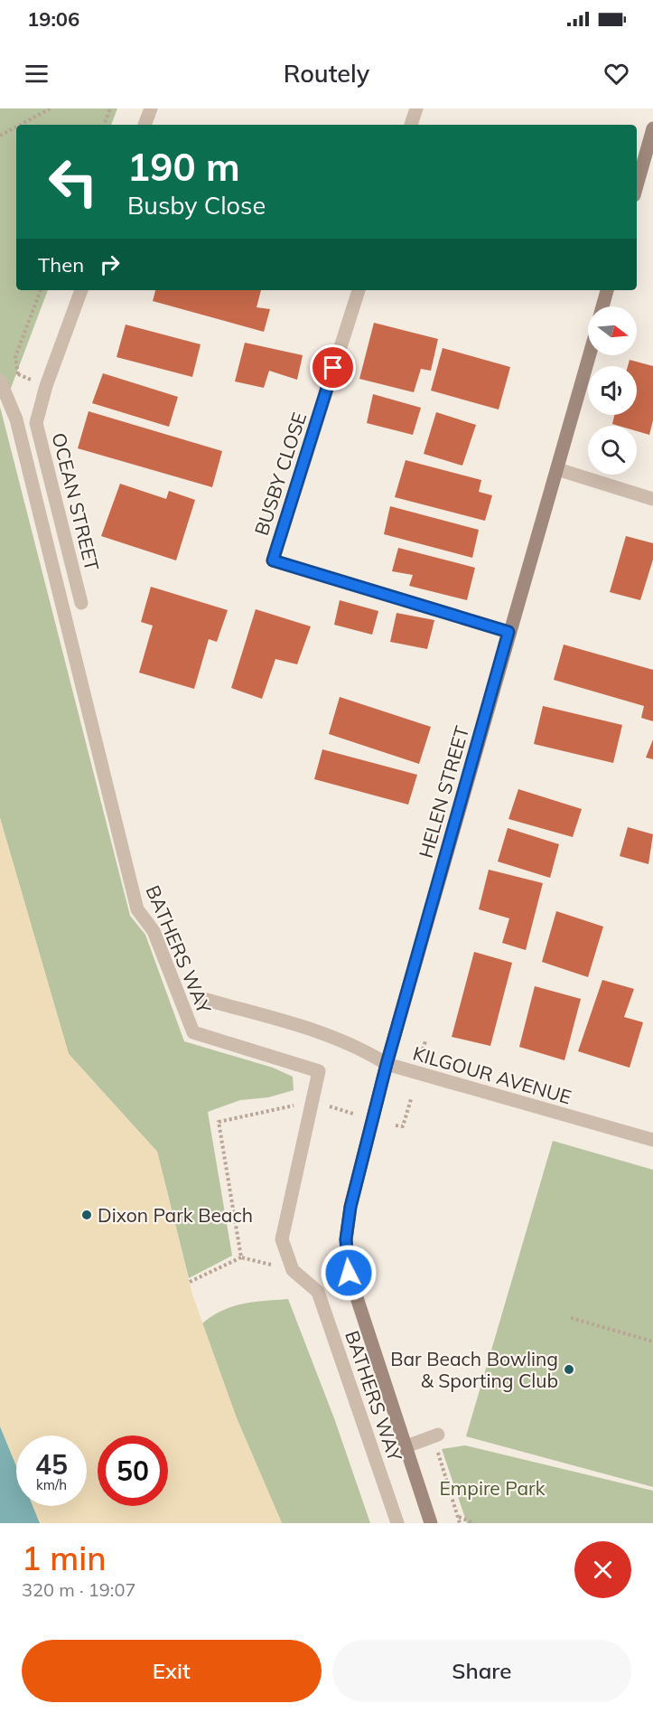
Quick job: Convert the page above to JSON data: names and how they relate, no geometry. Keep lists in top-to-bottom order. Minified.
{"streets":{"main road":["HELEN STREET"],"street":["BUSBY CLOSE","OCEAN STREET","BATHERS WAY","KILGOUR AVENUE"]},"crossings":[["BUSBY CLOSE","HELEN STREET"],["HELEN STREET","KILGOUR AVENUE"]],"parks":["Empire Park"],"places":["Dixon Park Beach","Bar Beach Bowling & Sporting Club"],"north":"right","page":{"status":"19:06","header":"Routely","turn":["190 m","Busby Close"],"then":"Then","speed":"45 km/h","limit":"50","heading":["1 min","320 m · 19:07"],"buttons":["Exit","Share"]}}
